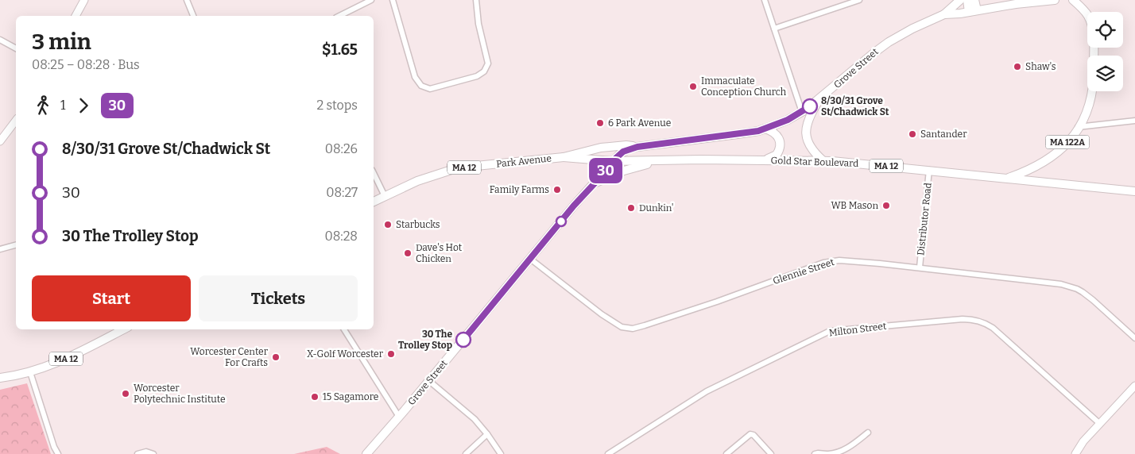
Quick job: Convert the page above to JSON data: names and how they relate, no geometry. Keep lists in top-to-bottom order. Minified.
{"streets":{"main road":["Grove Street","MA 122A","Park Avenue","Gold Star Boulevard","MA 12"],"street":["Distributor Road","Glennie Street","Milton Street"]},"crossings":[["Grove Street","Park Avenue"],["Grove Street","Gold Star Boulevard"],["Grove Street","MA 12"],["Grove Street","Glennie Street"],["MA 122A","Gold Star Boulevard"],["Park Avenue","Gold Star Boulevard"],["Gold Star Boulevard","Distributor Road"],["Distributor Road","Glennie Street"]],"places":["Shaw's","Immaculate Conception Church","8/30/31 Grove St/Chadwick St","6 Park Avenue","Santander","Family Farms","WB Mason","Dunkin'","Starbucks","Dave's Hot Chicken","30 The Trolley Stop","X-Golf Worcester","Worcester Center For Crafts","Worcester Polytechnic Institute","15 Sagamore"],"lines":["bus line 30"],"page":{"on_map":"30","heading":["3 min","08:25 – 08:28 · Bus","$1.65"],"legs":["1","30","2 stops"],"list":[{"name":"8/30/31 Grove St/Chadwick St","value":"08:26"},{"name":"30","value":"08:27"},{"name":"30 The Trolley Stop","value":"08:28"}],"buttons":["Start","Tickets"]}}
